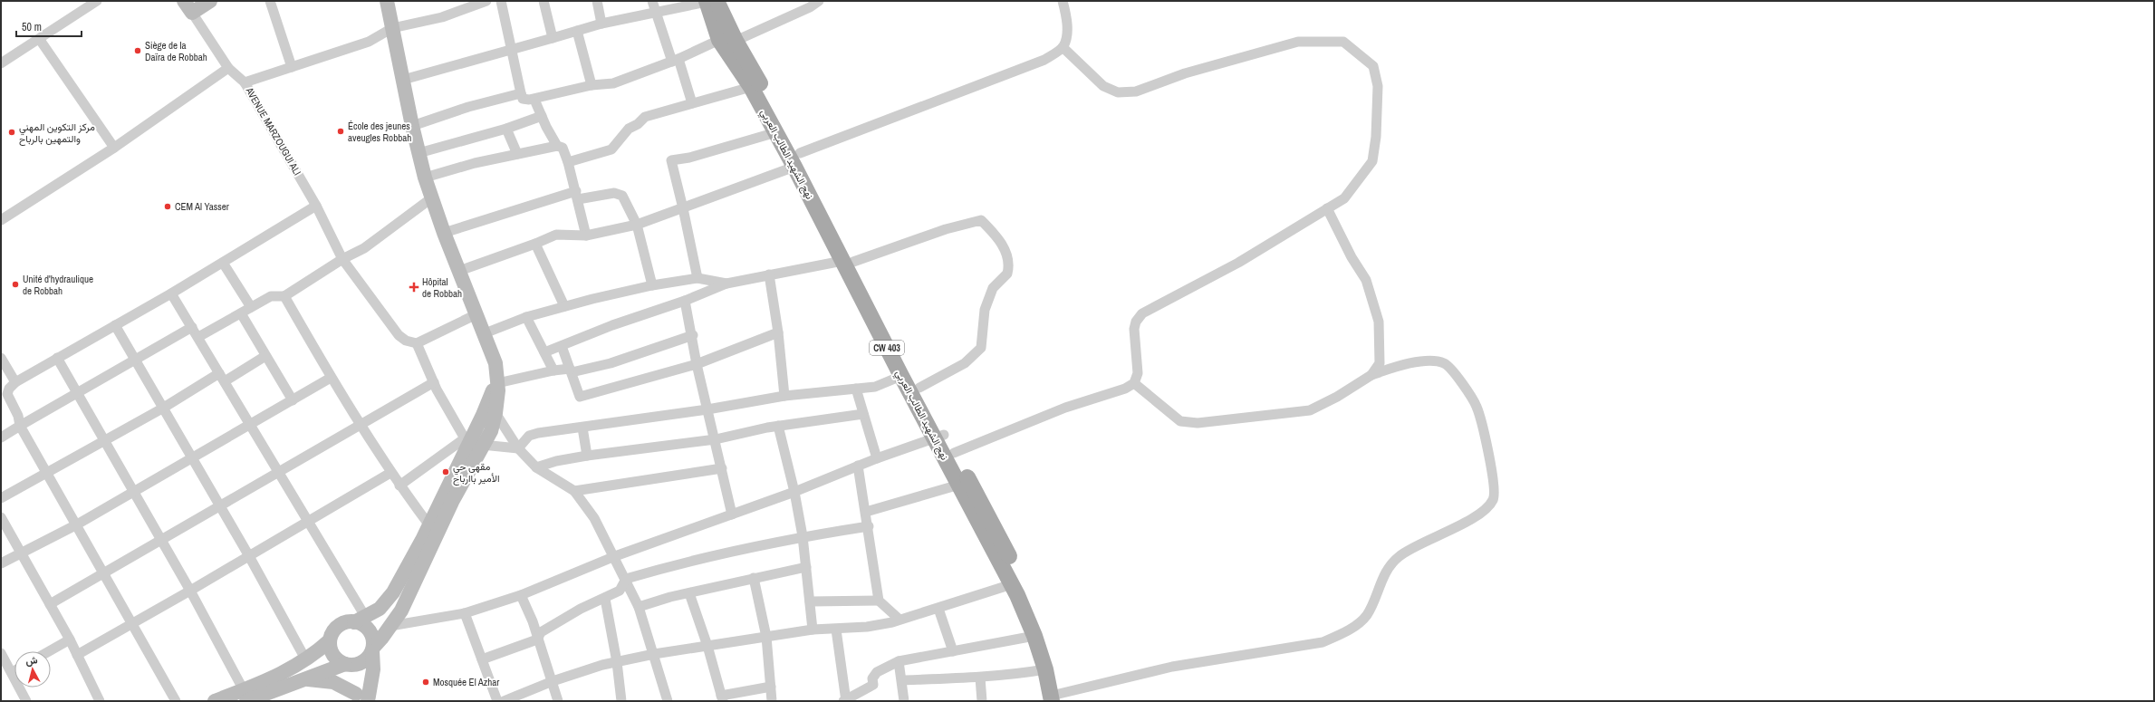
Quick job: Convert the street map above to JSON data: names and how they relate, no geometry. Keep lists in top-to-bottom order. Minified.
{"streets":{"main road":["نهج الشهيد الطالب العربي","CW 403"],"street":["AVENUE MARZOUGUI ALI"]},"places":{"other":["Siège de la Daïra de Robbah","École des jeunes aveugles Robbah","مركز التكوين المهني والتمهين بالرباح","CEM Al Yasser","Unité d'hydraulique de Robbah","مقهى حي الأمير باارباح","Mosquée El Azhar"],"health":["Hôpital de Robbah"]},"scale_bar":"50 m","north":"top"}
